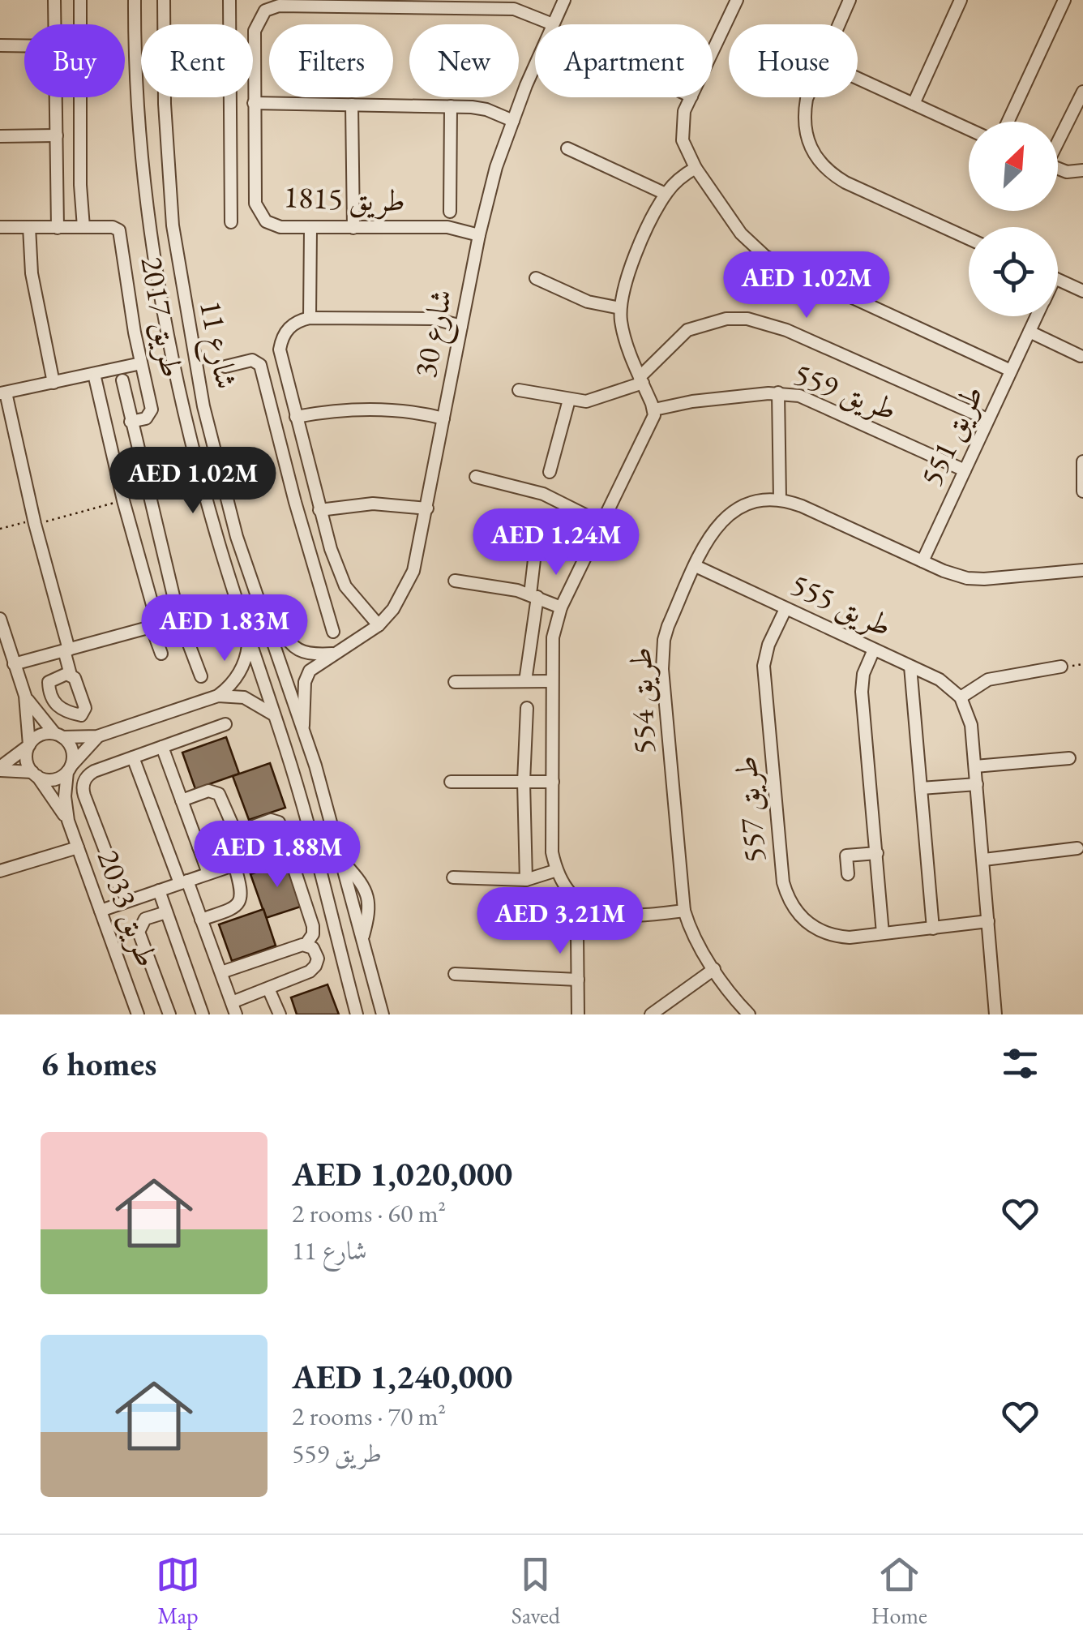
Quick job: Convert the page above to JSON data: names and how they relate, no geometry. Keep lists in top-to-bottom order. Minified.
{"streets":{"street":["طريق 1815","طريق 2017","شارع 30","شارع 11","طريق 559","طريق 551","طريق 555","طريق 554","طريق 557","طريق 2033"]},"crossings":[["طريق 1815","شارع 30"],["شارع 30","شارع 11"],["طريق 559","طريق 551"],["طريق 555","طريق 554"],["طريق 555","طريق 557"]],"north":"top right","page":{"chip":["Buy","Rent","Filters","New","Apartment","House"],"price":["AED 1.02M","AED 1.02M","AED 1.24M","AED 1.83M","AED 1.88M","AED 3.21M"],"heading":"6 homes","list":[{"name":"AED 1,020,000","note":"2 rooms · 60 m² · شارع 11"},{"name":"AED 1,240,000","note":"2 rooms · 70 m² · طريق 559"}],"tabs":["Map","Saved","Home"]}}
